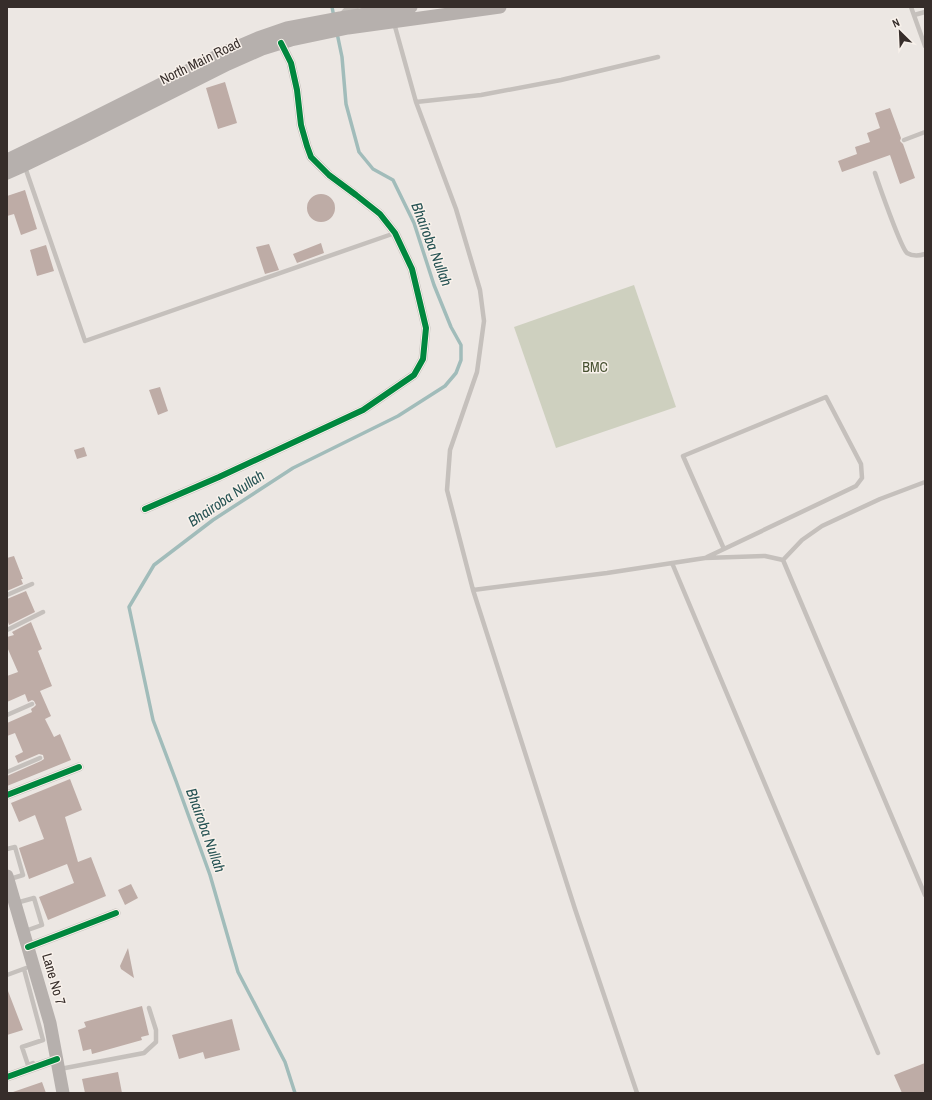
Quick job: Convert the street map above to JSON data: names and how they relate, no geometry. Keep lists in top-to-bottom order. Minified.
{"streets":{"main road":["North Main Road","Lane No 7"]},"water":["Bhairoba Nullah"],"parks":["BMC"],"north":"top left"}
